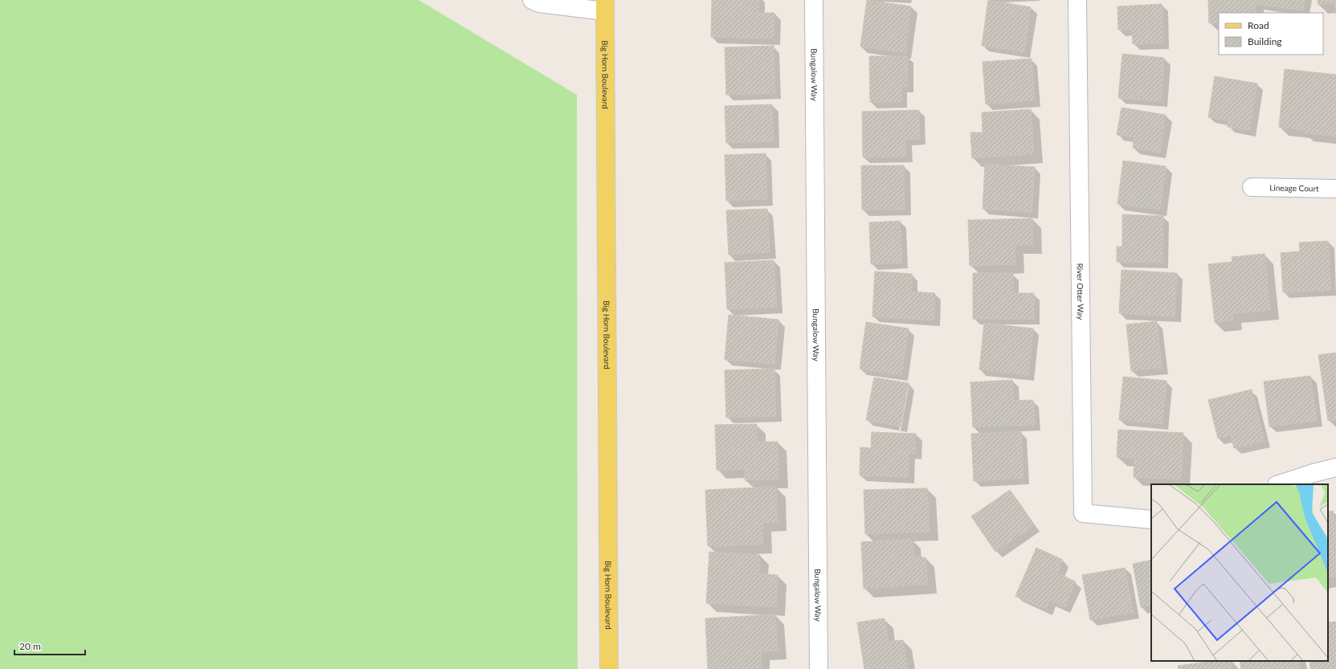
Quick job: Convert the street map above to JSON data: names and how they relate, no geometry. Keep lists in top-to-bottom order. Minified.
{"streets":{"main road":["Big Horn Boulevard"],"street":["Bungalow Way","Lineage Court","River Otter Way"]},"legend":["Road","Building"],"scale_bar":"20 m"}
